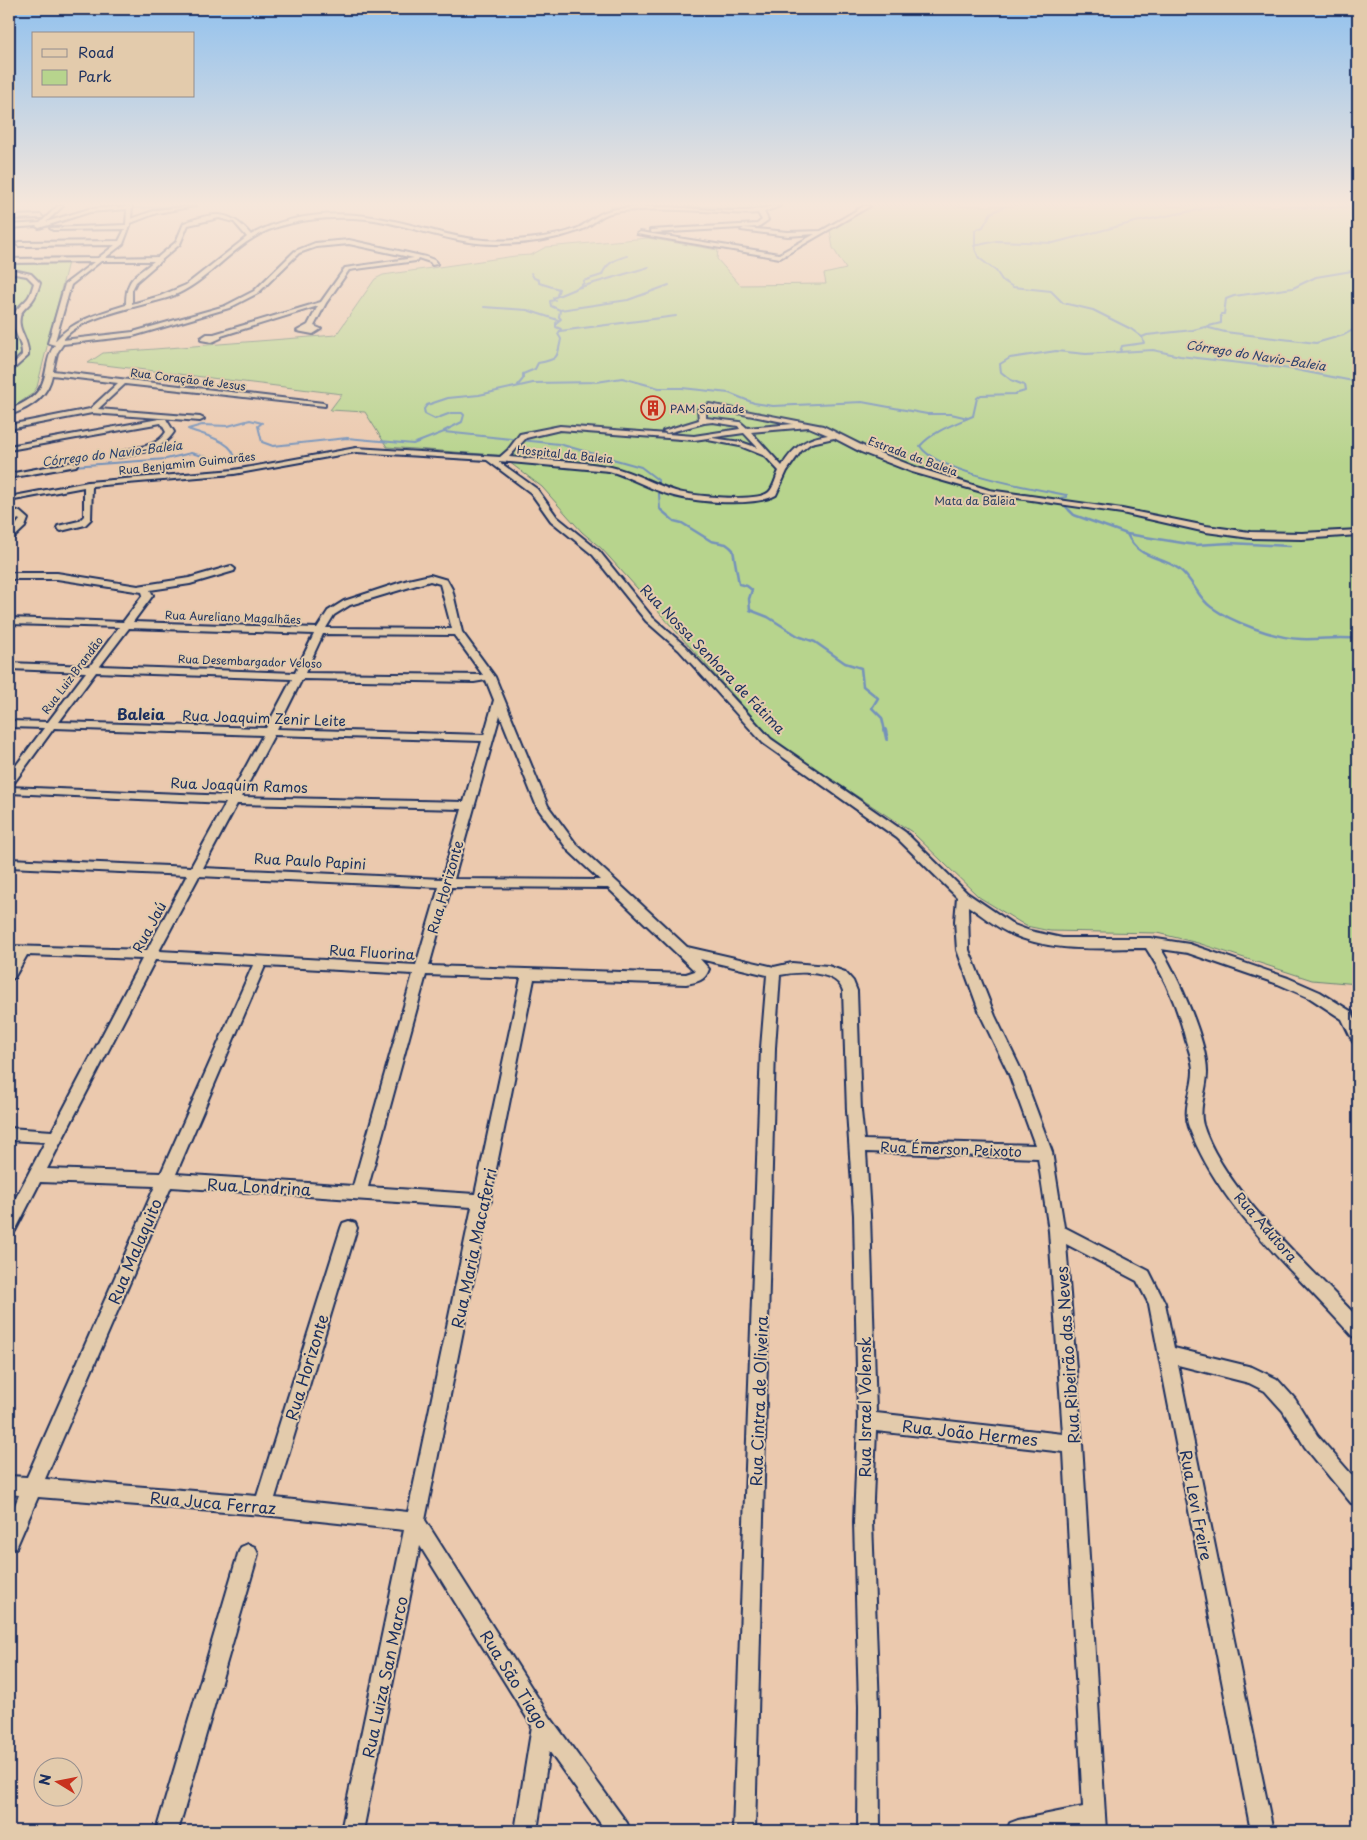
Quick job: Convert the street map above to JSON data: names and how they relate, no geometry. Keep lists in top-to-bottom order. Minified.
{"streets":{"street":["Rua Coração de Jesus","Hospital da Baleia","Estrada da Baleia","Rua Benjamim Guimarães","Rua Aureliano Magalhães","Rua Nossa Senhora de Fátima","Rua Desembargador Veloso","Rua Luiz Brandão","Rua Joaquim Zenir Leite","Rua Joaquim Ramos","Rua Paulo Papini","Rua Horizonte","Rua Jaú","Rua Fluorina","Rua Émerson Peixoto","Rua Londrina","Rua Adutora","Rua Maria Macaferri","Rua Malaquito","Rua Ribeirão das Neves","Rua Cintra de Oliveira","Rua Israel Volensk","Rua João Hermes","Rua Juca Ferraz","Rua Levi Freire","Rua Luiza San Marco","Rua São Tiago"]},"crossings":[["Hospital da Baleia","Estrada da Baleia"],["Hospital da Baleia","Rua Benjamim Guimarães"],["Hospital da Baleia","Rua Nossa Senhora de Fátima"],["Rua Benjamim Guimarães","Rua Nossa Senhora de Fátima"],["Rua Aureliano Magalhães","Rua Luiz Brandão"],["Rua Aureliano Magalhães","Rua Jaú"],["Rua Nossa Senhora de Fátima","Rua Adutora"],["Rua Nossa Senhora de Fátima","Rua Ribeirão das Neves"],["Rua Desembargador Veloso","Rua Luiz Brandão"],["Rua Desembargador Veloso","Rua Jaú"],["Rua Luiz Brandão","Rua Joaquim Zenir Leite"],["Rua Joaquim Zenir Leite","Rua Horizonte"],["Rua Joaquim Zenir Leite","Rua Jaú"],["Rua Joaquim Ramos","Rua Horizonte"],["Rua Joaquim Ramos","Rua Jaú"],["Rua Paulo Papini","Rua Horizonte"],["Rua Paulo Papini","Rua Jaú"],["Rua Horizonte","Rua Fluorina"],["Rua Horizonte","Rua Londrina"],["Rua Horizonte","Rua Juca Ferraz"],["Rua Jaú","Rua Fluorina"],["Rua Jaú","Rua Londrina"],["Rua Fluorina","Rua Maria Macaferri"],["Rua Fluorina","Rua Malaquito"],["Rua Émerson Peixoto","Rua Ribeirão das Neves"],["Rua Émerson Peixoto","Rua Israel Volensk"],["Rua Londrina","Rua Maria Macaferri"],["Rua Londrina","Rua Malaquito"],["Rua Maria Macaferri","Rua Juca Ferraz"],["Rua Maria Macaferri","Rua Luiza San Marco"],["Rua Maria Macaferri","Rua São Tiago"],["Rua Malaquito","Rua Juca Ferraz"],["Rua Ribeirão das Neves","Rua João Hermes"],["Rua Ribeirão das Neves","Rua Levi Freire"],["Rua Cintra de Oliveira","Rua Israel Volensk"],["Rua Israel Volensk","Rua João Hermes"],["Rua Juca Ferraz","Rua Luiza San Marco"],["Rua Juca Ferraz","Rua São Tiago"],["Rua Luiza San Marco","Rua São Tiago"]],"districts":["Baleia"],"water":["Córrego do Navio-Baleia"],"parks":["Mata da Baleia"],"places":{"building":["PAM Saudade"]},"legend":["Road","Park"],"north":"left"}
